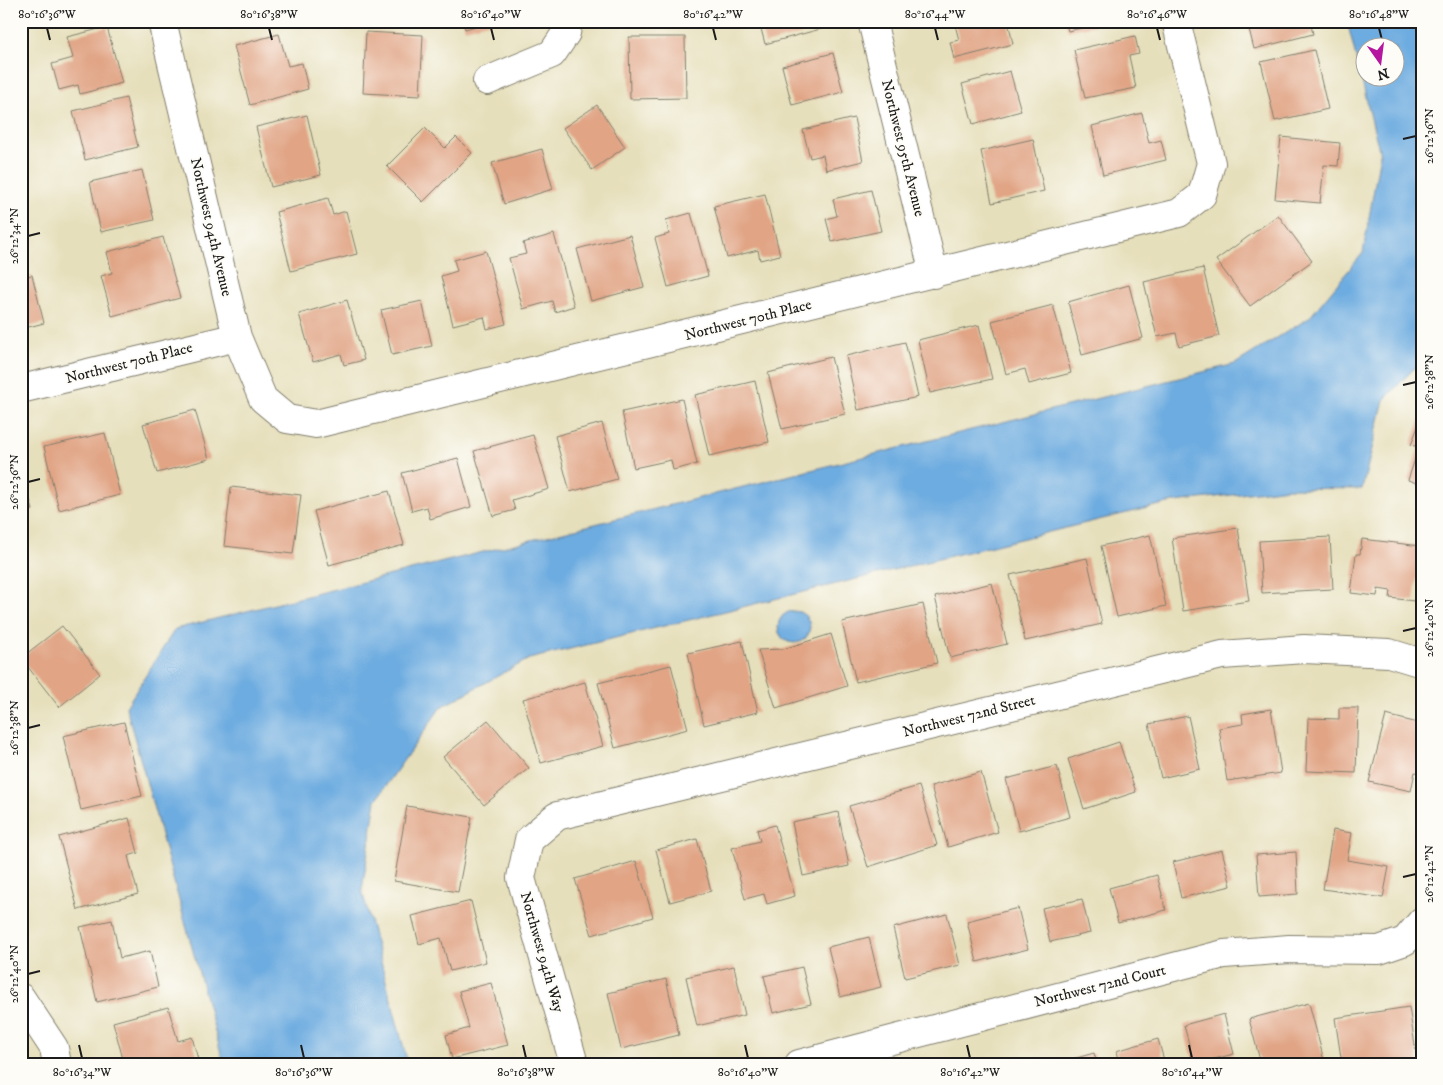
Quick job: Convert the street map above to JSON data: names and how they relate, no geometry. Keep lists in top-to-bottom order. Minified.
{"streets":{"street":["Northwest 95th Avenue","Northwest 94th Avenue","Northwest 70th Place","Northwest 72nd Street","Northwest 94th Way","Northwest 72nd Court"]},"crossings":[["Northwest 95th Avenue","Northwest 70th Place"],["Northwest 94th Avenue","Northwest 70th Place"],["Northwest 72nd Street","Northwest 94th Way"]],"north":"bottom","coordinates":["80°16'36\"W","80°16'38\"W","80°16'40\"W","80°16'42\"W","80°16'44\"W","80°16'46\"W","80°16'48\"W","26°12'36\"N","26°12'34\"N","26°12'38\"N","26°12'40\"N","26°12'42\"N","80°16'34\"W"]}
